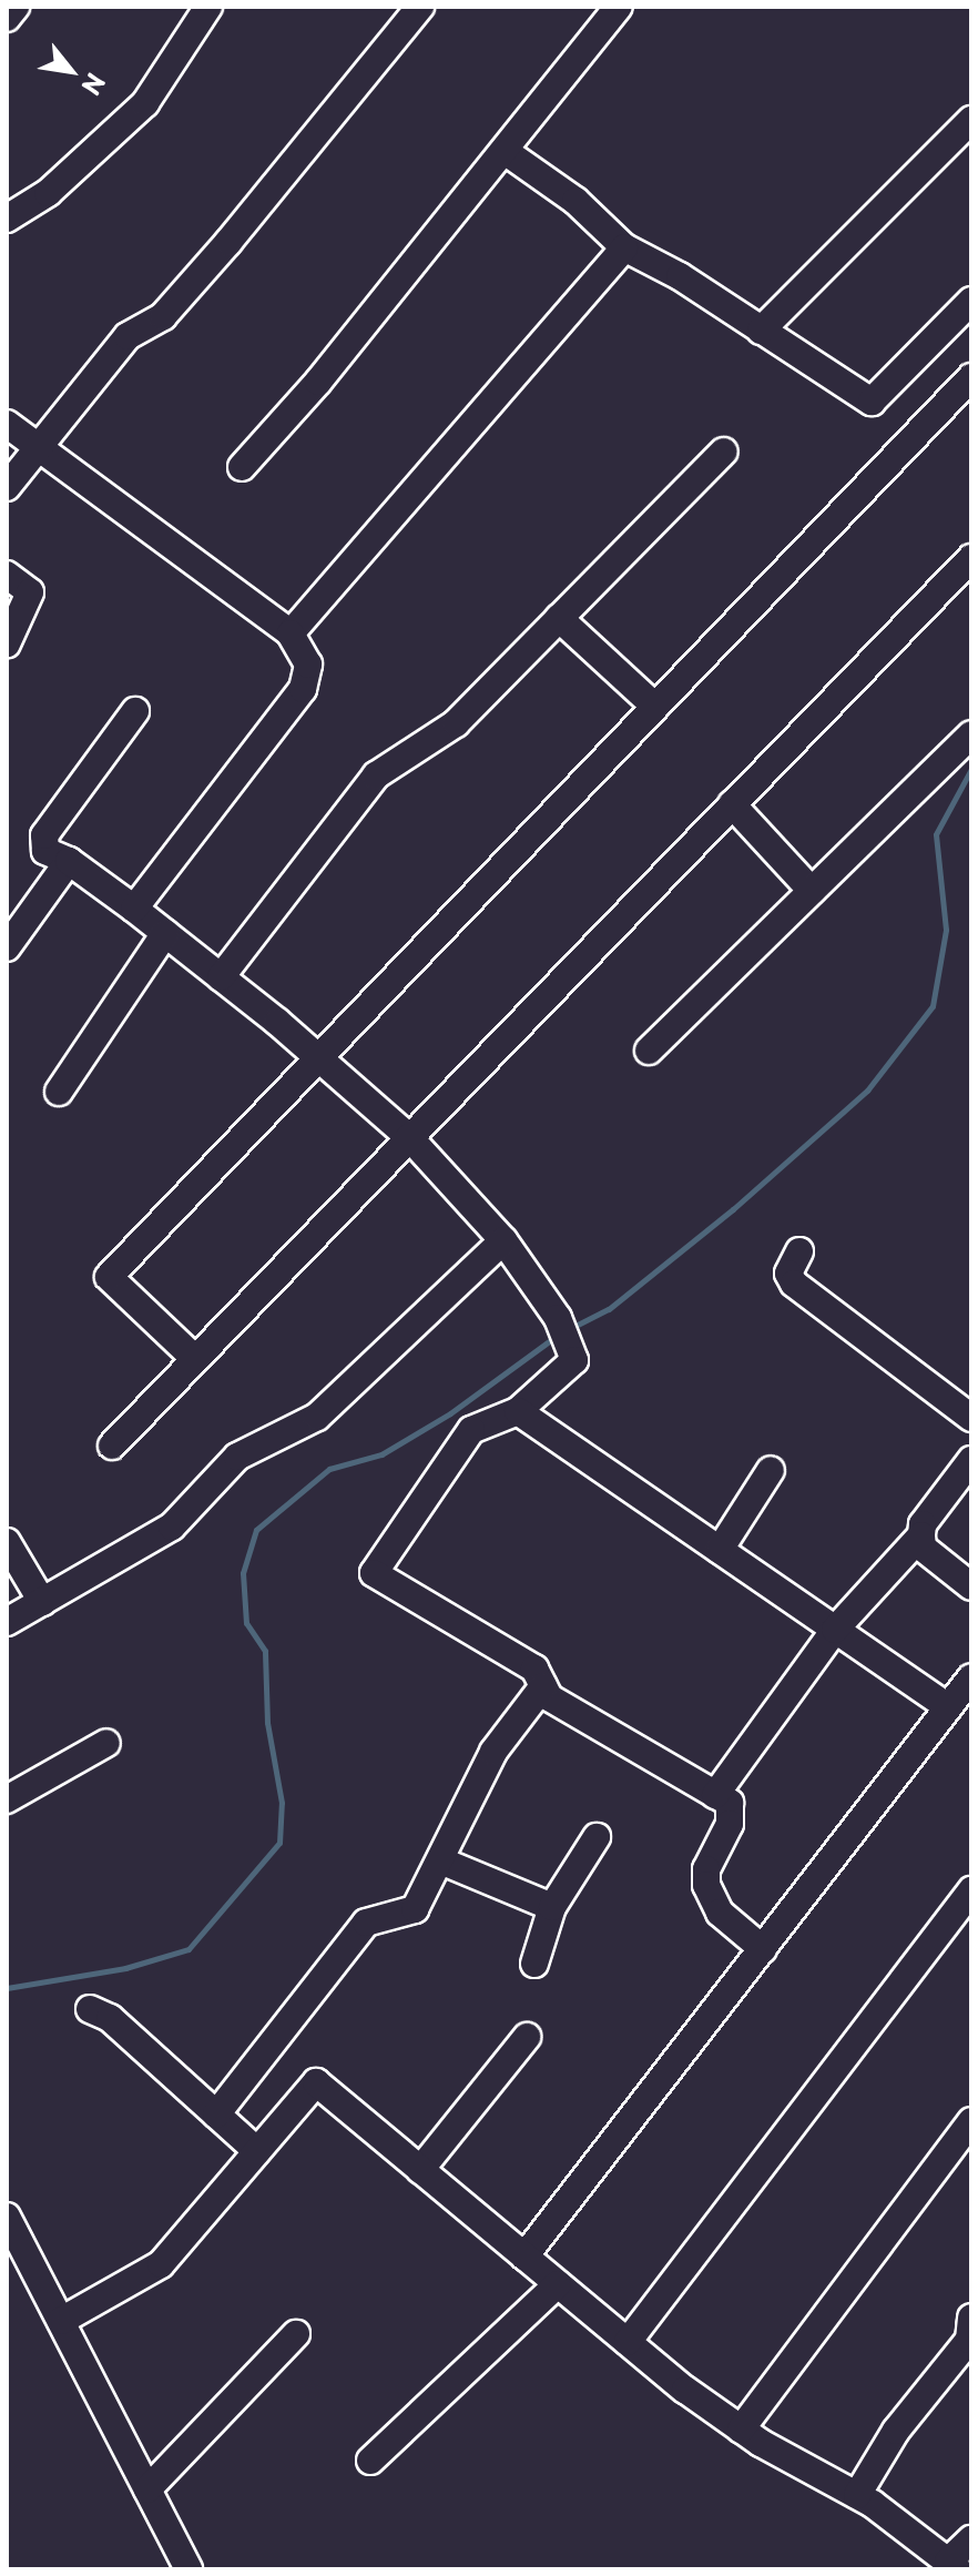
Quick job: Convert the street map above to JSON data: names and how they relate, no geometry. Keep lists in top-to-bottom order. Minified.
{"north":"bottom right"}
